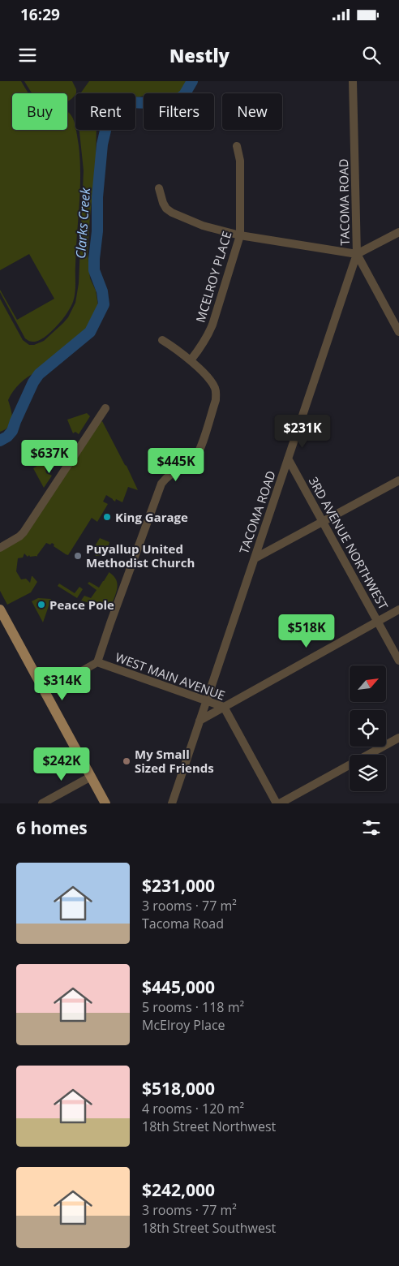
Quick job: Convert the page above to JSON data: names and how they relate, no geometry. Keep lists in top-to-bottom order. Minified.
{"streets":{"street":["TACOMA ROAD","MCELROY PLACE","3RD AVENUE NORTHWEST","WEST MAIN AVENUE"]},"crossings":[["TACOMA ROAD","3RD AVENUE NORTHWEST"],["TACOMA ROAD","WEST MAIN AVENUE"]],"water":["Clarks Creek"],"places":["King Garage","Puyallup United Methodist Church","Peace Pole","My Small Sized Friends"],"north":"top right","page":{"status":"16:29","header":"Nestly","chip":["Buy","Rent","Filters","New"],"price":["$231K","$637K","$445K","$518K","$314K","$242K"],"heading":"6 homes","list":[{"name":"$231,000","note":"3 rooms · 77 m² · Tacoma Road"},{"name":"$445,000","note":"5 rooms · 118 m² · McElroy Place"},{"name":"$518,000","note":"4 rooms · 120 m² · 18th Street Northwest"},{"name":"$242,000","note":"3 rooms · 77 m² · 18th Street Southwest"}]}}
